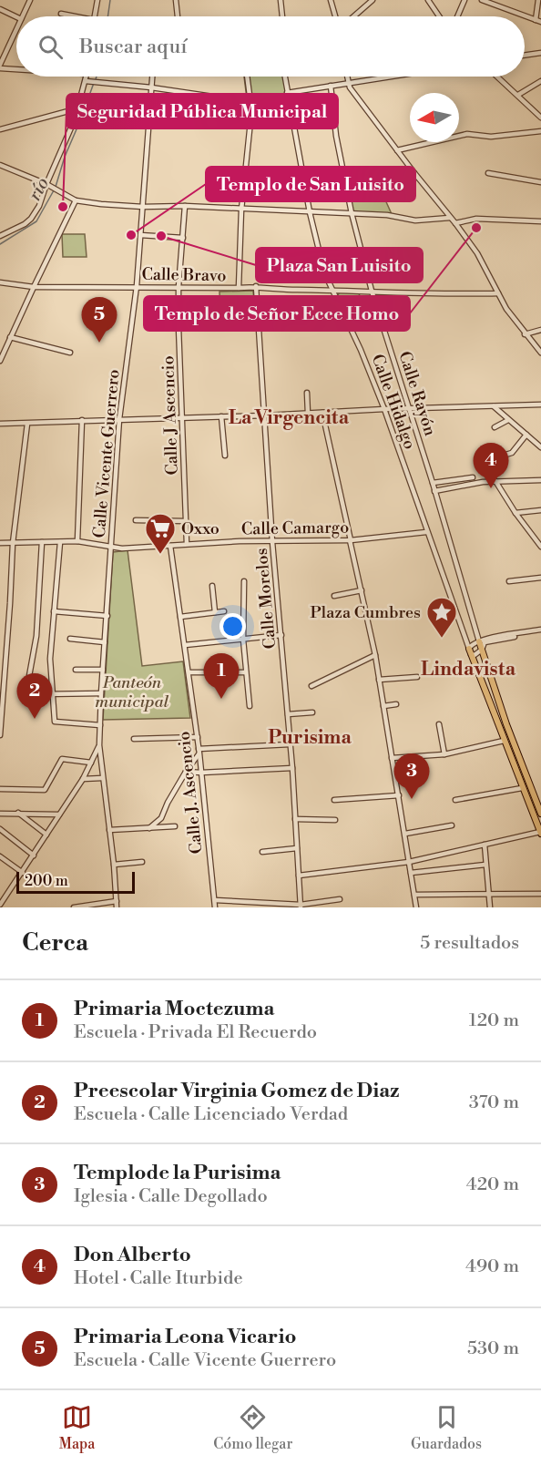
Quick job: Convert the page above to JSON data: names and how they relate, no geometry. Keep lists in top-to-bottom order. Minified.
{"streets":{"street":["Calle Bravo","Calle Rayón","Calle Hidalgo","Calle J Ascencio","Calle Vicente Guerrero","Calle Camargo","Calle Morelos","Calle J. Ascencio"]},"crossings":[["Calle Bravo","Calle Rayón"],["Calle Bravo","Calle Hidalgo"],["Calle Bravo","Calle J Ascencio"],["Calle Bravo","Calle Vicente Guerrero"],["Calle Bravo","Calle Morelos"],["Calle Hidalgo","Calle Camargo"],["Calle J Ascencio","Calle Camargo"],["Calle Vicente Guerrero","Calle Camargo"],["Calle Camargo","Calle Morelos"],["Calle Camargo","Calle J. Ascencio"]],"districts":["La Virgencita","Lindavista","Purisima"],"water":["río"],"parks":["Panteón municipal"],"places":{"other":["Seguridad Pública Municipal","Templo de Señor Ecce Homo","Templo de San Luisito","Plaza San Luisito"],"supermarket":["Oxxo"],"place":["Plaza Cumbres"]},"scale_bar":"200 m","north":"left","page":{"search":"Buscar aquí","pins":["5","4","1","2","3"],"scale":"200 m","heading":["Cerca","5 resultados"],"list":[{"mark":"1","name":"Primaria Moctezuma","note":"Escuela · Privada El Recuerdo","value":"120 m"},{"mark":"2","name":"Preescolar Virginia Gomez de Diaz","note":"Escuela · Calle Licenciado Verdad","value":"370 m"},{"mark":"3","name":"Templode la Purisima","note":"Iglesia · Calle Degollado","value":"420 m"},{"mark":"4","name":"Don Alberto","note":"Hotel · Calle Iturbide","value":"490 m"},{"mark":"5","name":"Primaria Leona Vicario","note":"Escuela · Calle Vicente Guerrero","value":"530 m"}],"nav":["Mapa","Cómo llegar","Guardados"]}}
